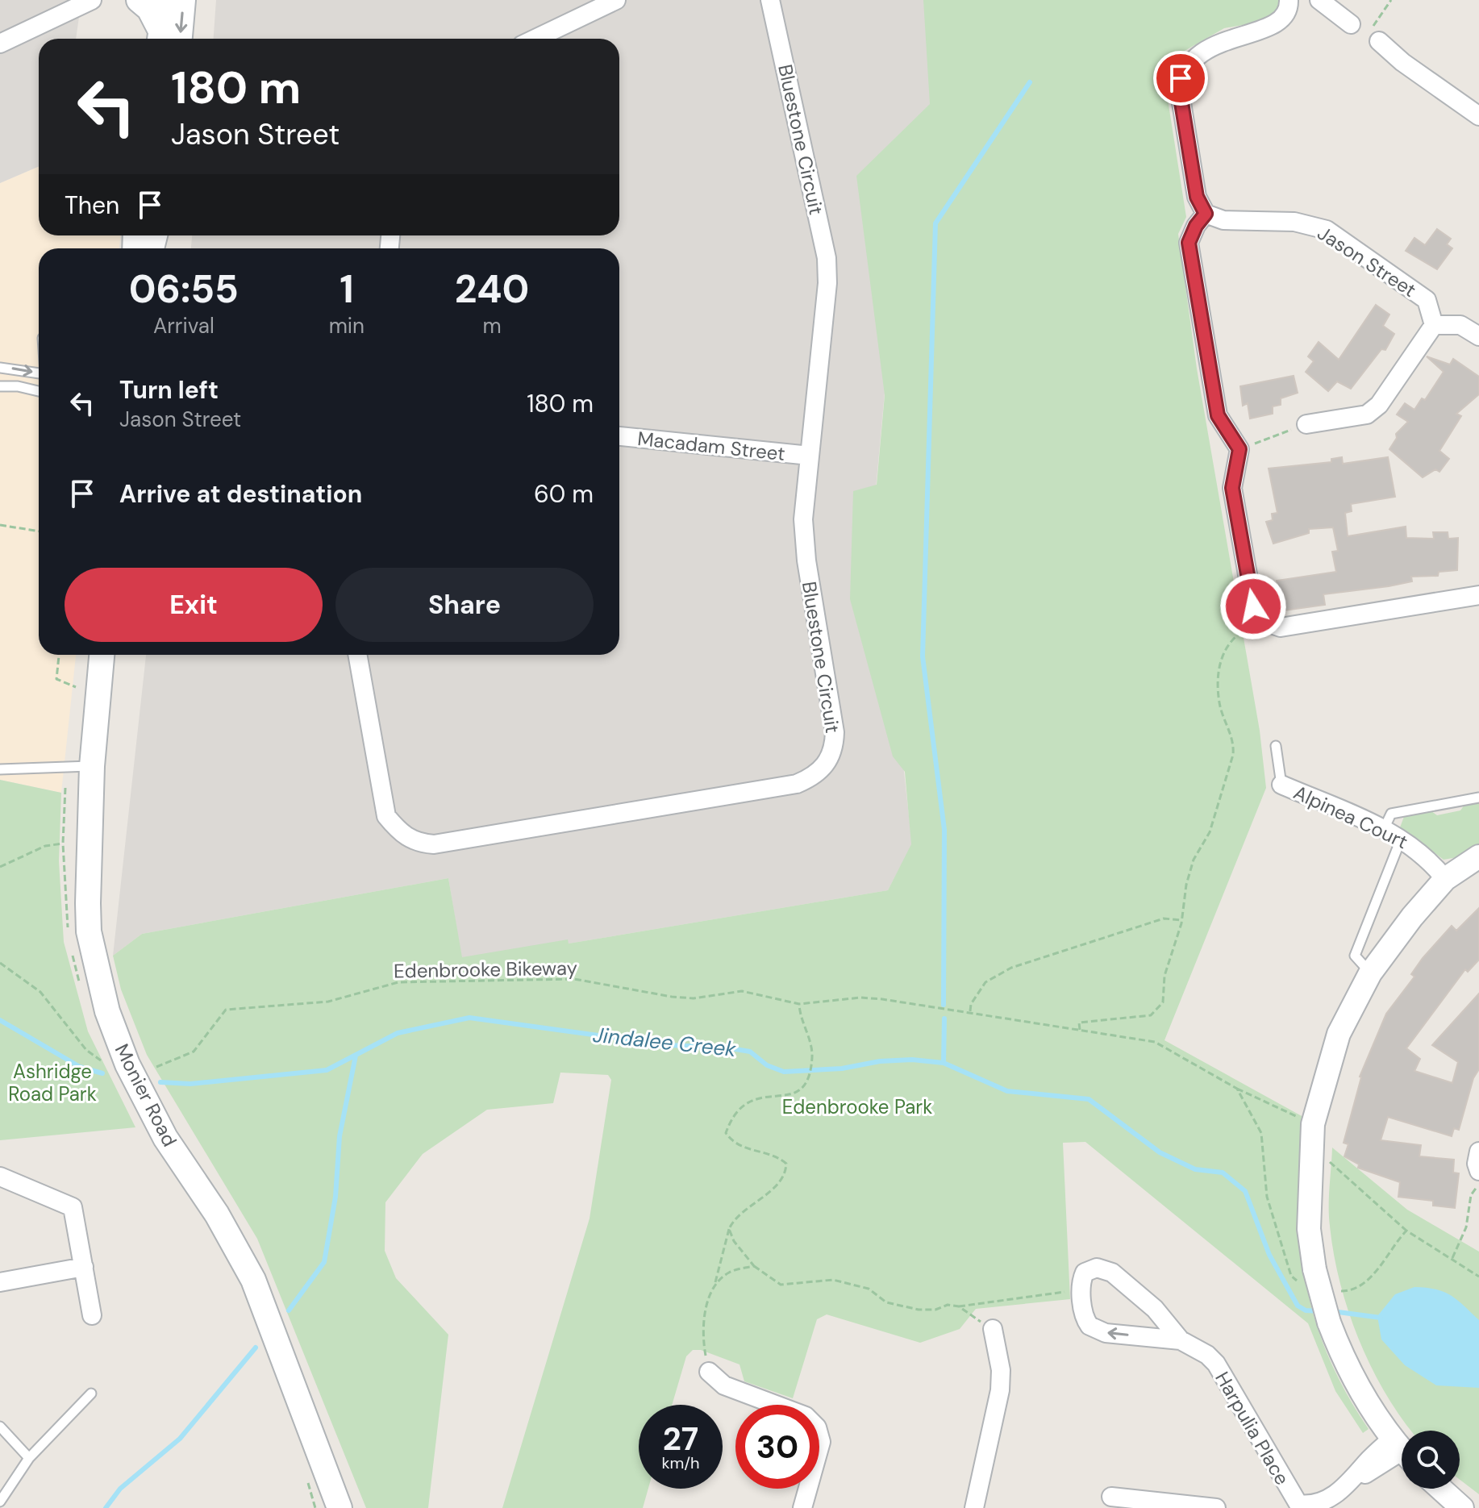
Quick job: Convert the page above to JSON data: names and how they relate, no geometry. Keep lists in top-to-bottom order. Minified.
{"streets":{"main road":["Monier Road"],"street":["Bluestone Circuit","Jason Street","Macadam Street","Alpinea Court","Harpulia Place"],"path":["Edenbrooke Bikeway"]},"crossings":[["Bluestone Circuit","Macadam Street"]],"water":["Jindalee Creek"],"parks":["Ashridge Road Park","Edenbrooke Park"],"page":{"turn":["180 m","Jason Street"],"then":"Then","eta":["06:55","Arrival","1","min","240","m"],"list":[{"name":"Turn left","note":"Jason Street","value":"180 m"},{"name":"Arrive at destination","value":"60 m"}],"buttons":["Exit","Share"],"speed":"27 km/h","limit":"30"}}
